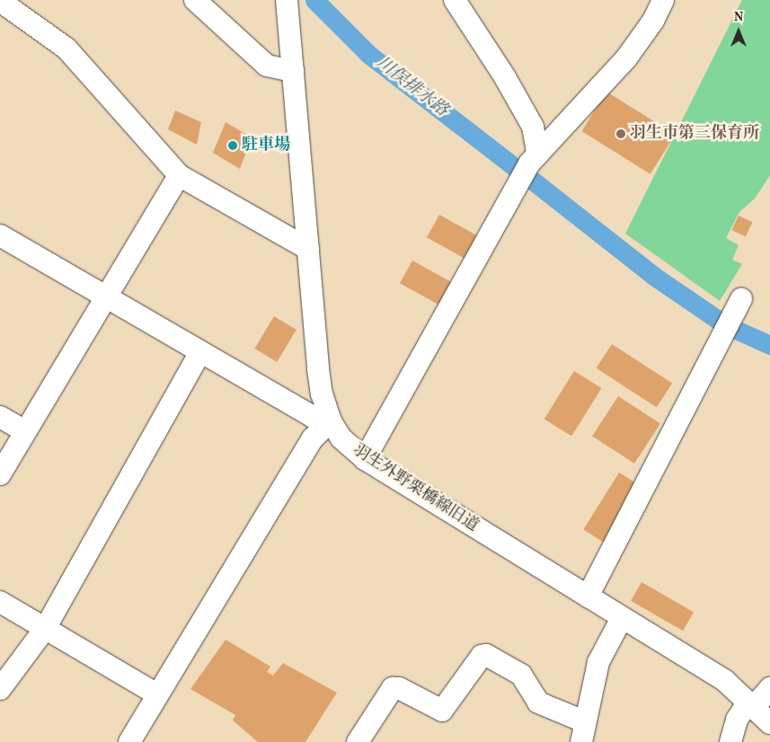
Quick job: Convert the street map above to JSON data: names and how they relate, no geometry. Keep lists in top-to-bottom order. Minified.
{"streets":{"street":["羽生外野栗橋線旧道"]},"water":["川俣排水路"],"places":["羽生市第三保育所","駐車場"],"north":"top"}
